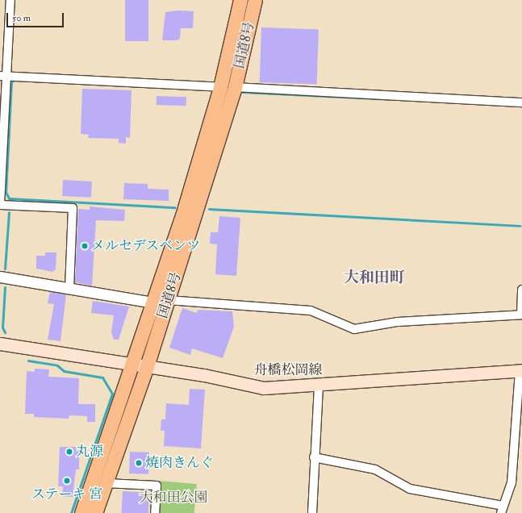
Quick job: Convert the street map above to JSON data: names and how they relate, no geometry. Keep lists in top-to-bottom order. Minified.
{"streets":{"highway":["国道8号"],"main road":["舟橋松岡線"]},"crossings":[["国道8号","舟橋松岡線"]],"districts":["大和田町"],"parks":["大和田公園"],"places":["メルセデスベンツ","丸源","焼肉きんぐ","ステーキ 宮"],"scale_bar":"50 m"}
